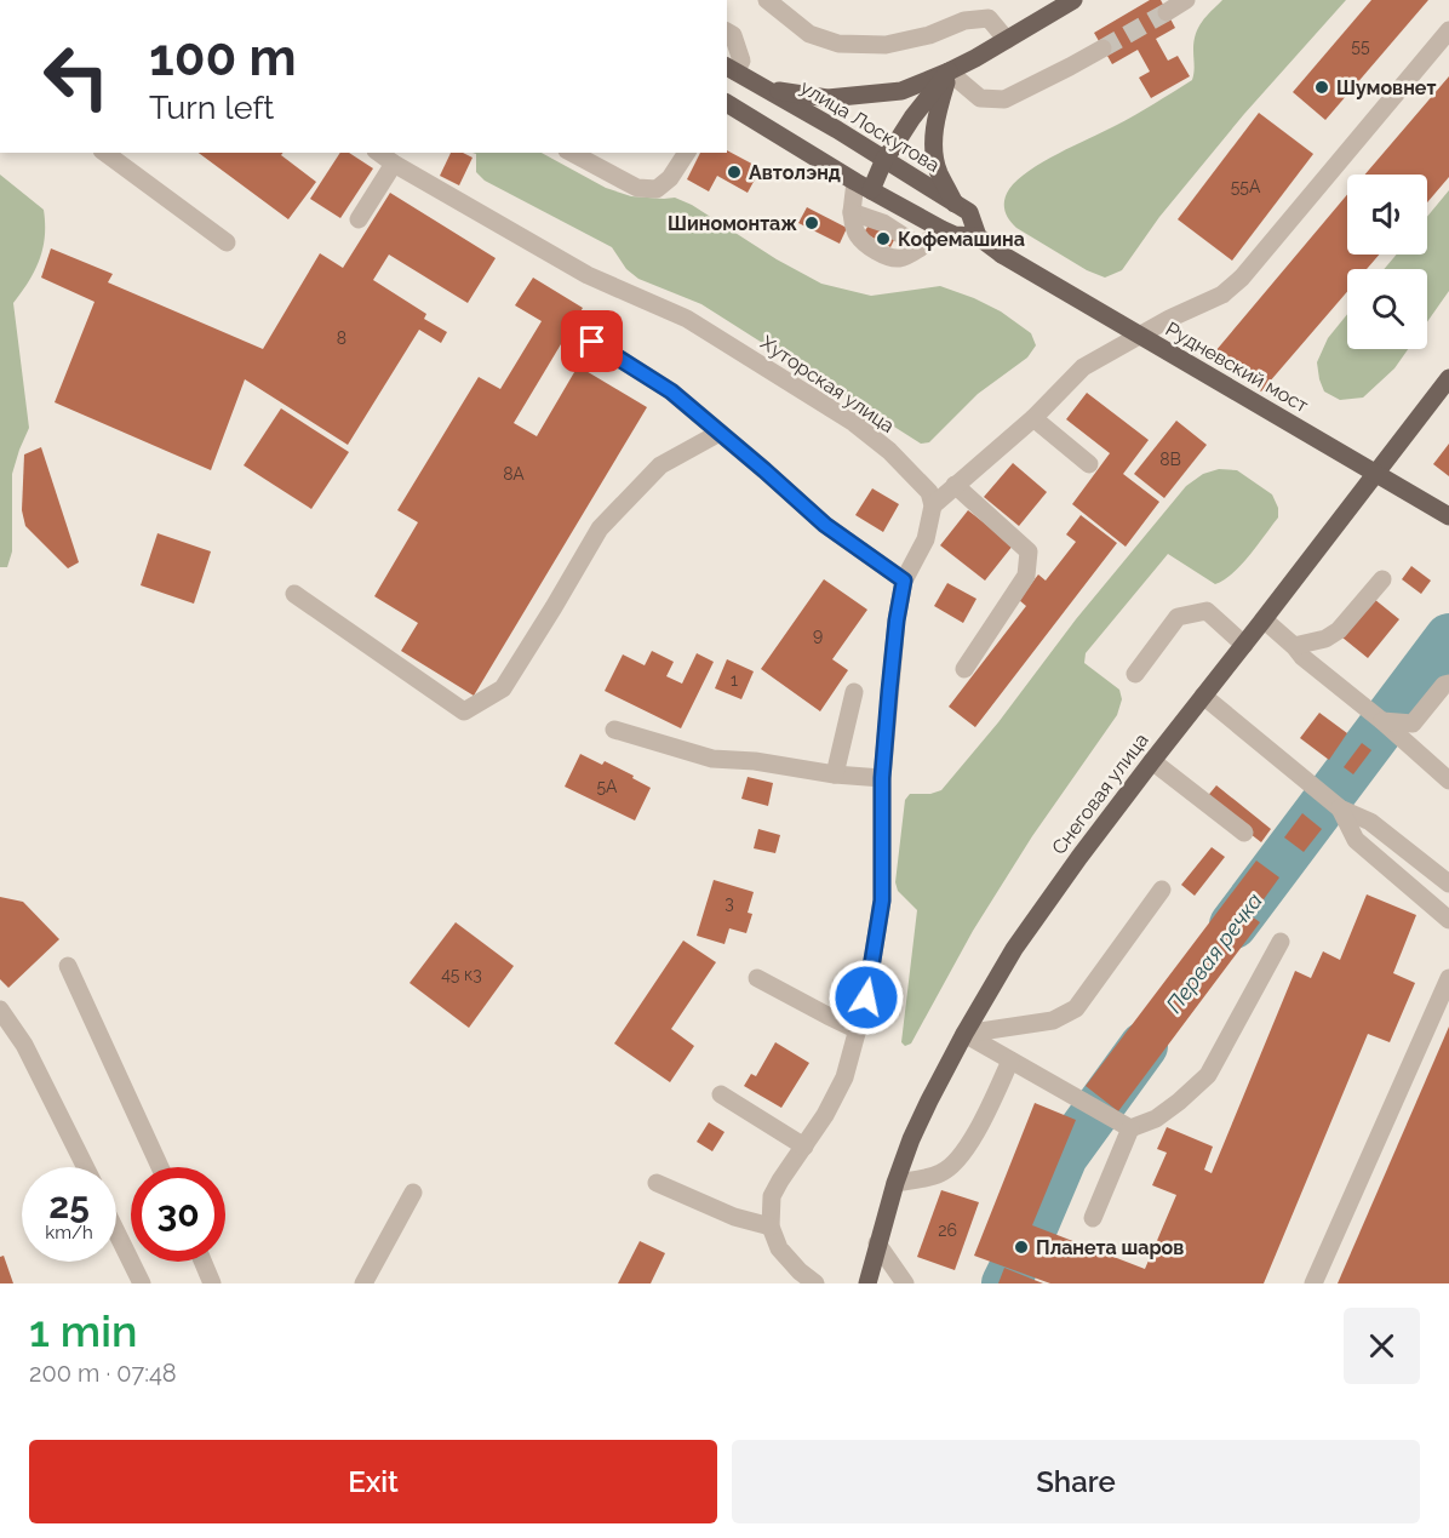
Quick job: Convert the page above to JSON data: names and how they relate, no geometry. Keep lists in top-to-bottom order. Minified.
{"streets":{"main road":["улица Лоскутова","Рудневский мост","Снеговая улица"],"street":["Хуторская улица"]},"crossings":[["улица Лоскутова","Рудневский мост"]],"water":["Первая речка"],"places":["Шумовнет","Автолэнд","Шиномонтаж","Кофемашина","Планета шаров"],"house_numbers":["55","55А","8","8В","8А","9","1","5А","3","45 к3","26"],"page":{"turn":["100 m","Turn left"],"speed":"25 km/h","limit":"30","heading":["1 min","200 m · 07:48"],"buttons":["Exit","Share"]}}
